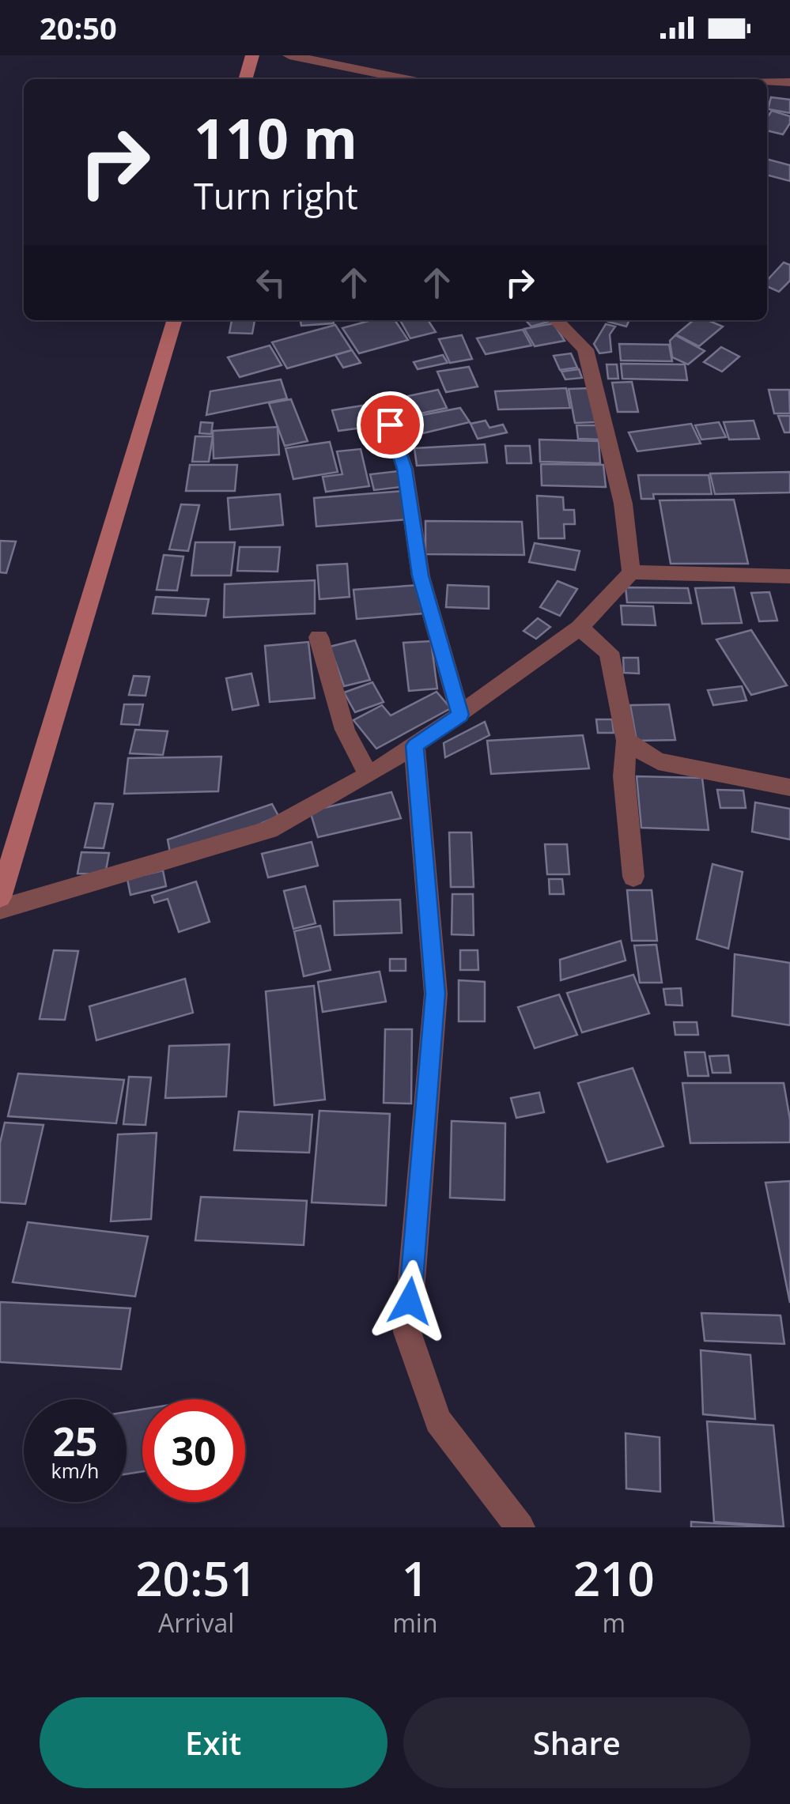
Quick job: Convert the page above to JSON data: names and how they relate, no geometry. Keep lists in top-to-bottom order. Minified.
{"page":{"status":"20:50","turn":["110 m","Turn right"],"speed":"25 km/h","limit":"30","eta":["20:51","Arrival","1","min","210","m"],"buttons":["Exit","Share"]}}
